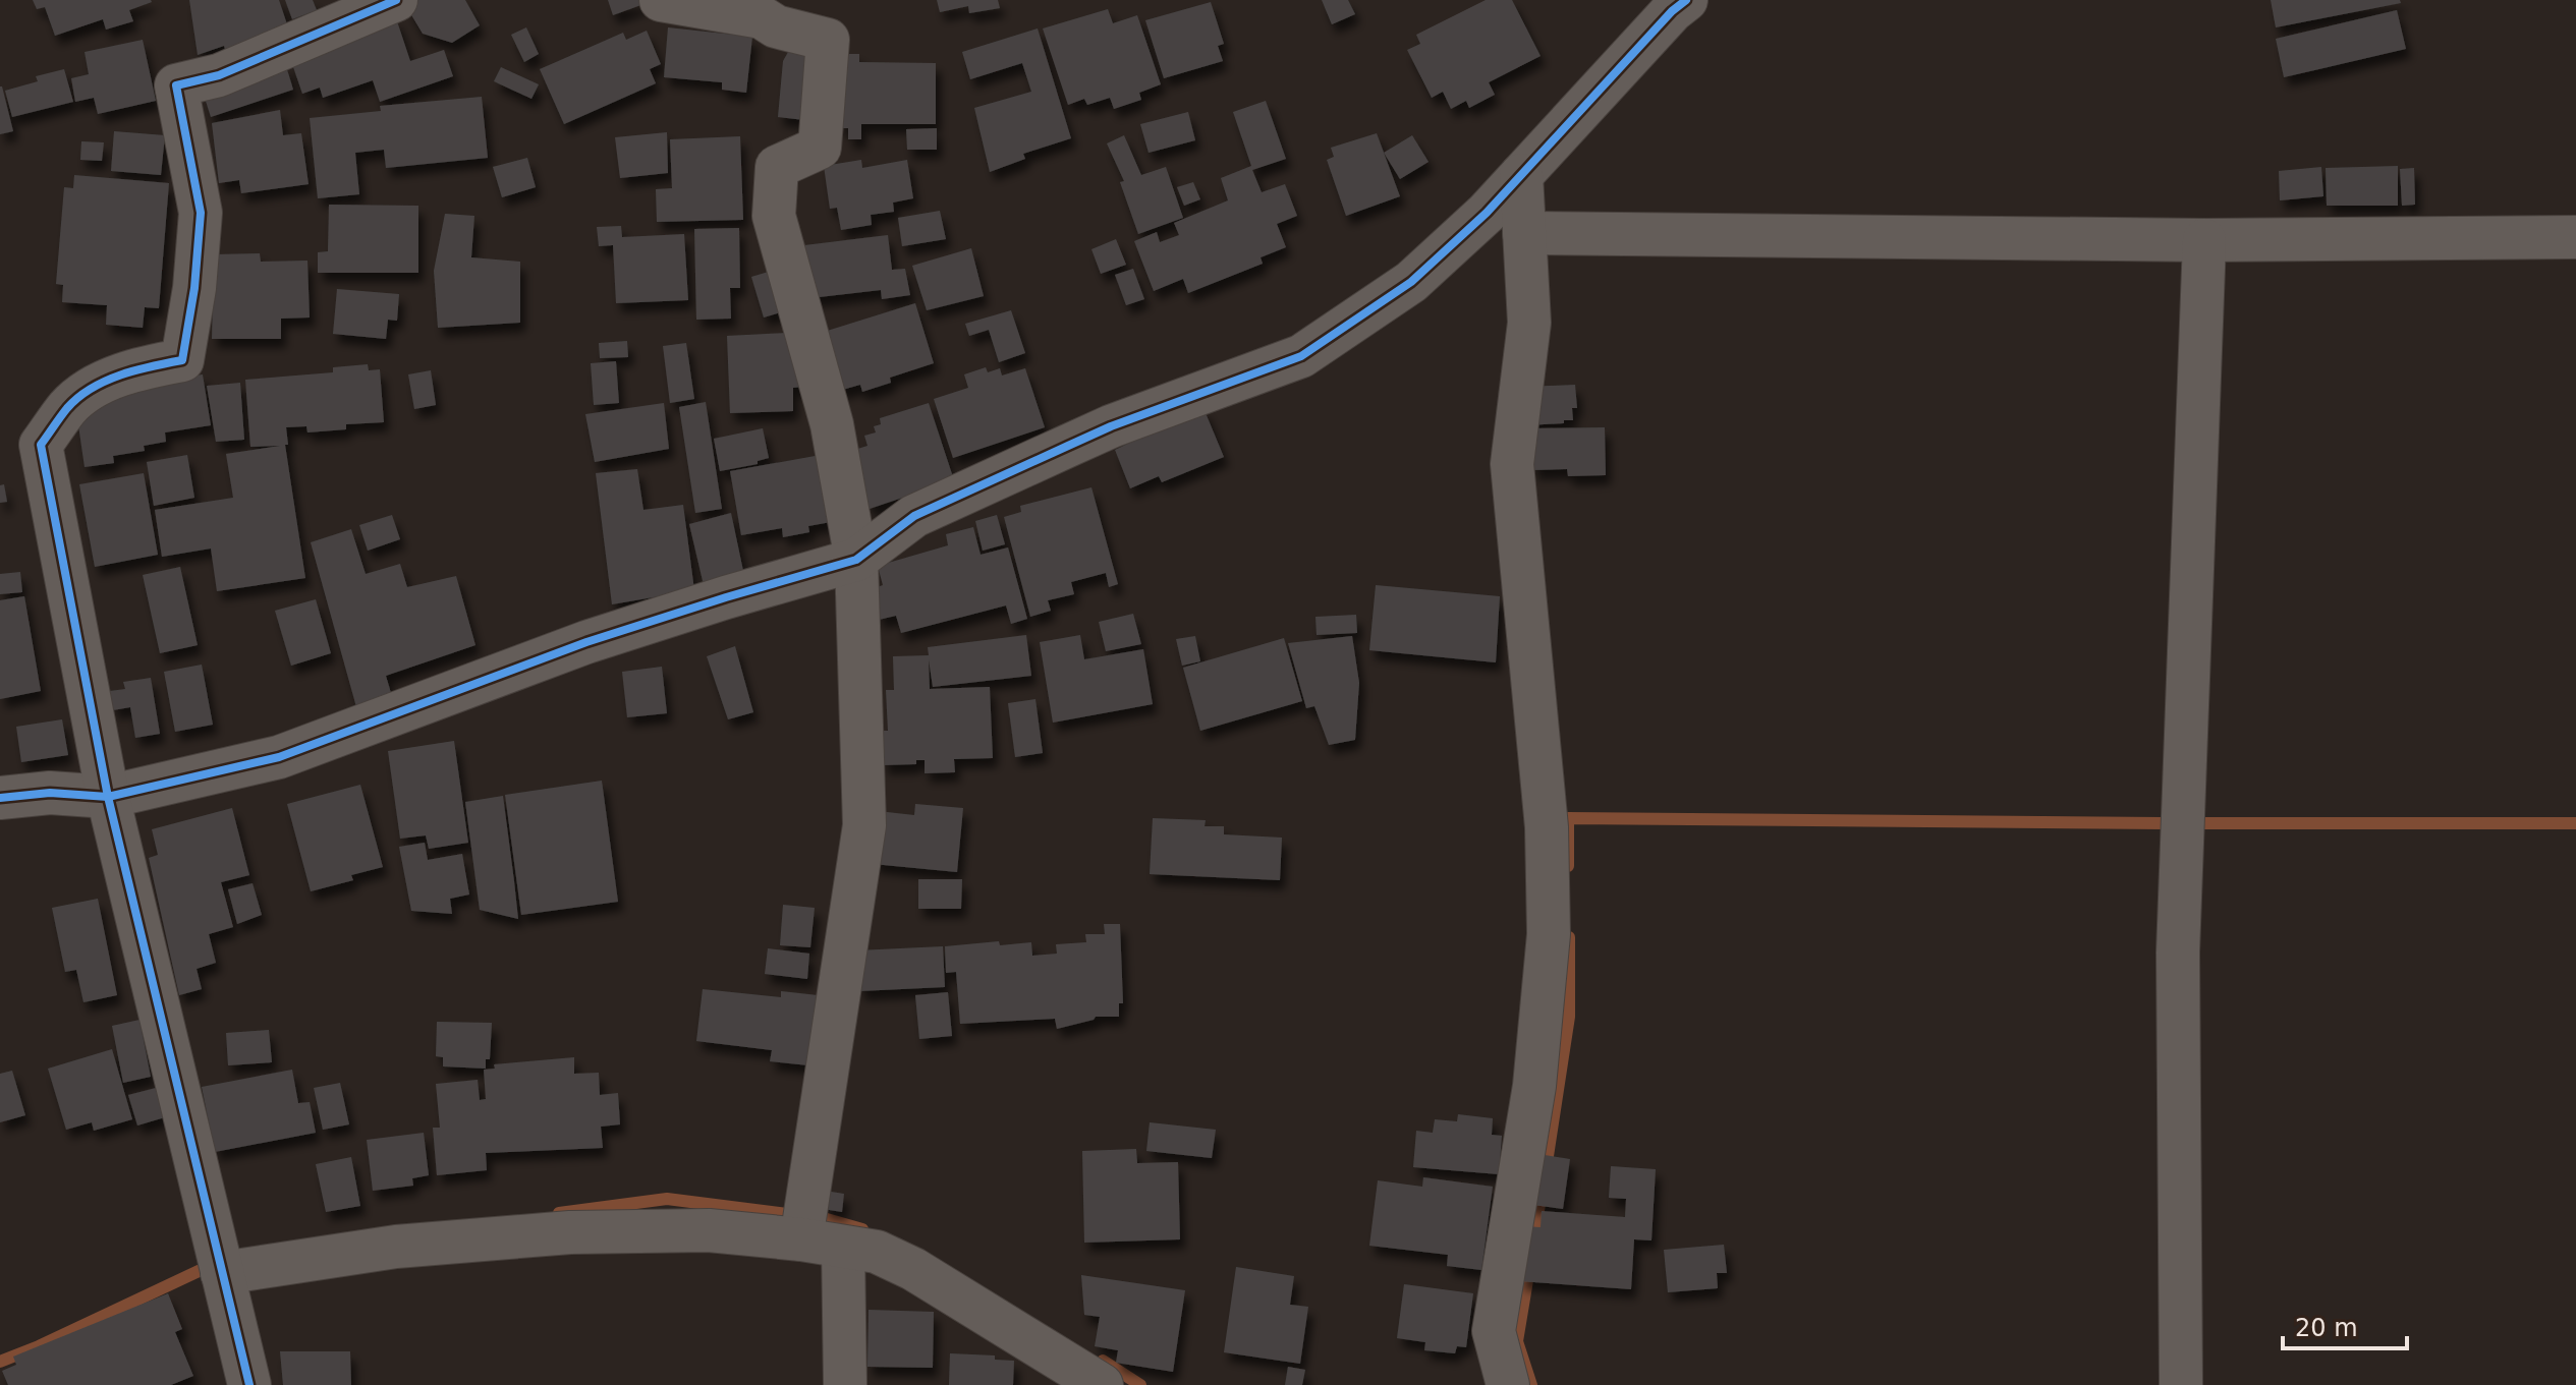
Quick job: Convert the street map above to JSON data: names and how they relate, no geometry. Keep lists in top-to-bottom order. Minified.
{"scale_bar":"20 m"}
